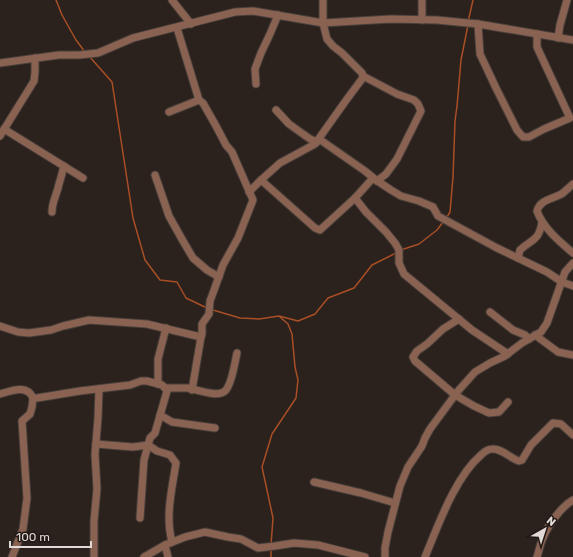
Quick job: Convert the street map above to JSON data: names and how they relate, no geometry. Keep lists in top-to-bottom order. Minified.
{"scale_bar":"100 m","north":"top right"}
